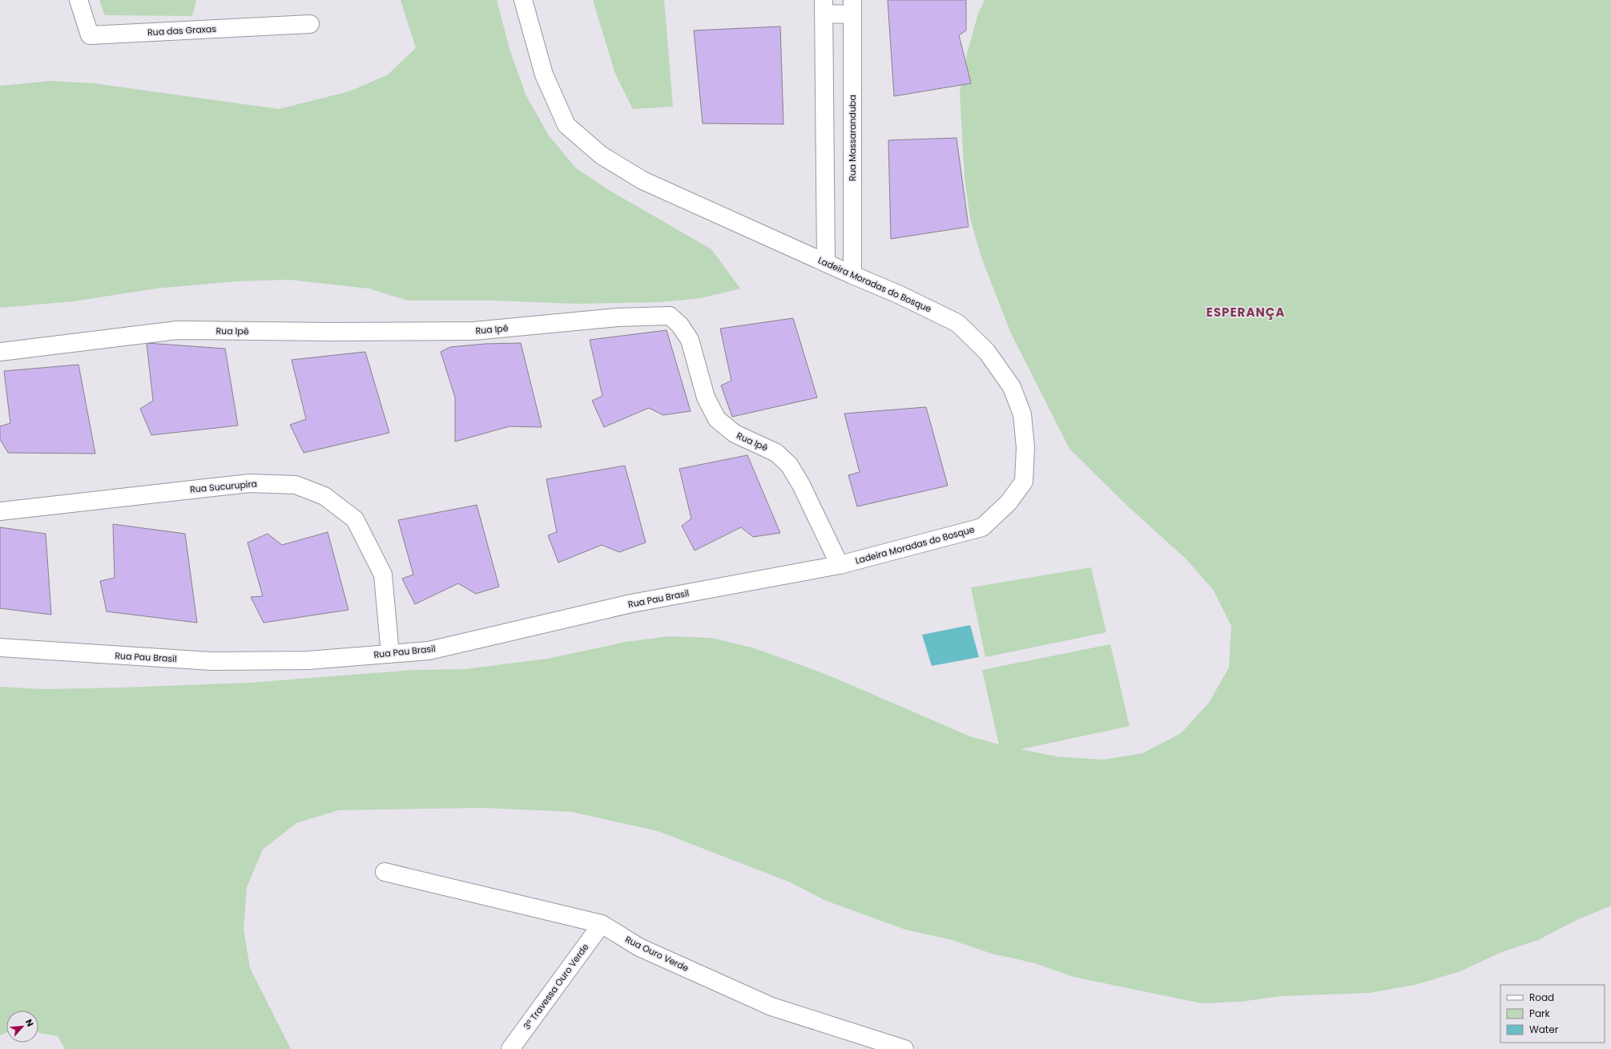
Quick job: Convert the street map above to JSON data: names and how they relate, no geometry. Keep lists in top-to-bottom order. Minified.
{"streets":{"street":["Rua das Graxas","Rua Massaranduba","Ladeira Moradas do Bosque","Rua Ipê","Rua Sucurupira","Rua Pau Brasil","Rua Ouro Verde","3ª Travessa Ouro Verde"]},"crossings":[["Rua Massaranduba","Ladeira Moradas do Bosque"],["Ladeira Moradas do Bosque","Rua Ipê"],["Ladeira Moradas do Bosque","Rua Pau Brasil"],["Rua Ipê","Rua Pau Brasil"],["Rua Sucurupira","Rua Pau Brasil"],["Rua Ouro Verde","3ª Travessa Ouro Verde"]],"districts":["ESPERANÇA"],"legend":["Road","Park","Water"],"north":"top right"}
